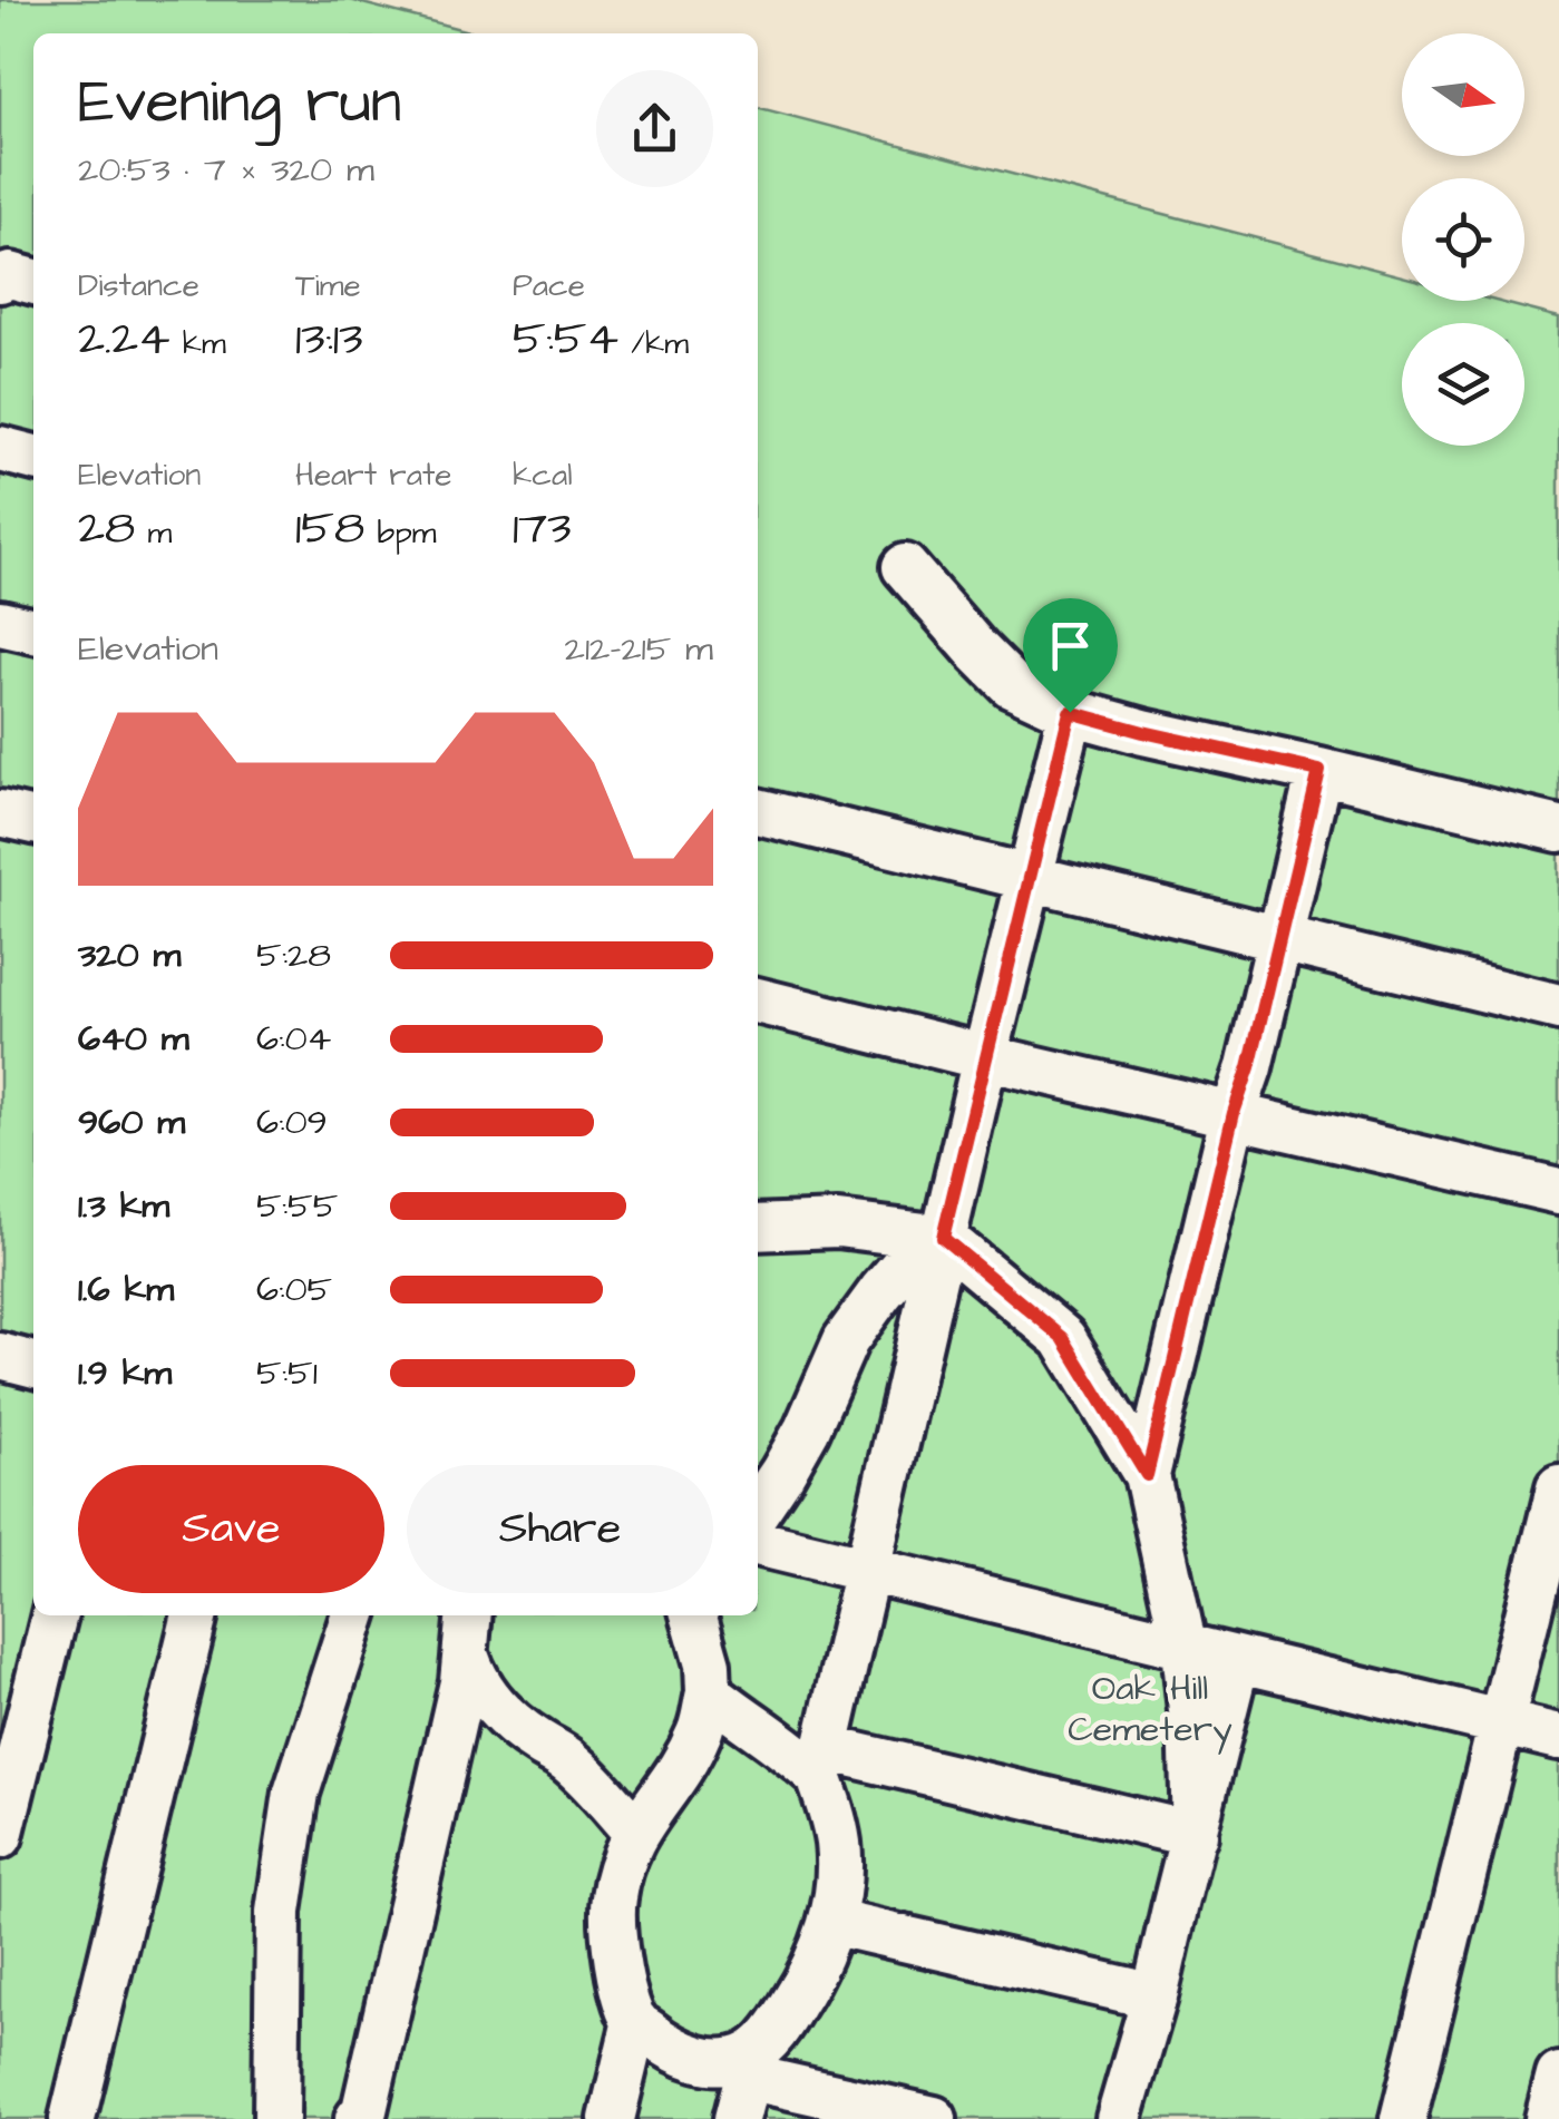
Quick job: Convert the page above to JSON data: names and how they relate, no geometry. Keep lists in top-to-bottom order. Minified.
{"parks":["Oak Hill Cemetery"],"north":"right","page":{"heading":["Evening run","20:53 · 7 × 320 m"],"stats":[["Distance","2.24 km"],["Time","13:13"],["Pace","5:54 /km"],["Elevation","28 m"],["Heart rate","158 bpm"],["kcal","173"]],"chart":["Elevation","212–215 m"],"list":[{"name":"320 m","note":"5:28"},{"name":"640 m","note":"6:04"},{"name":"960 m","note":"6:09"},{"name":"1.3 km","note":"5:55"},{"name":"1.6 km","note":"6:05"},{"name":"1.9 km","note":"5:51"}],"buttons":["Save","Share"]}}
